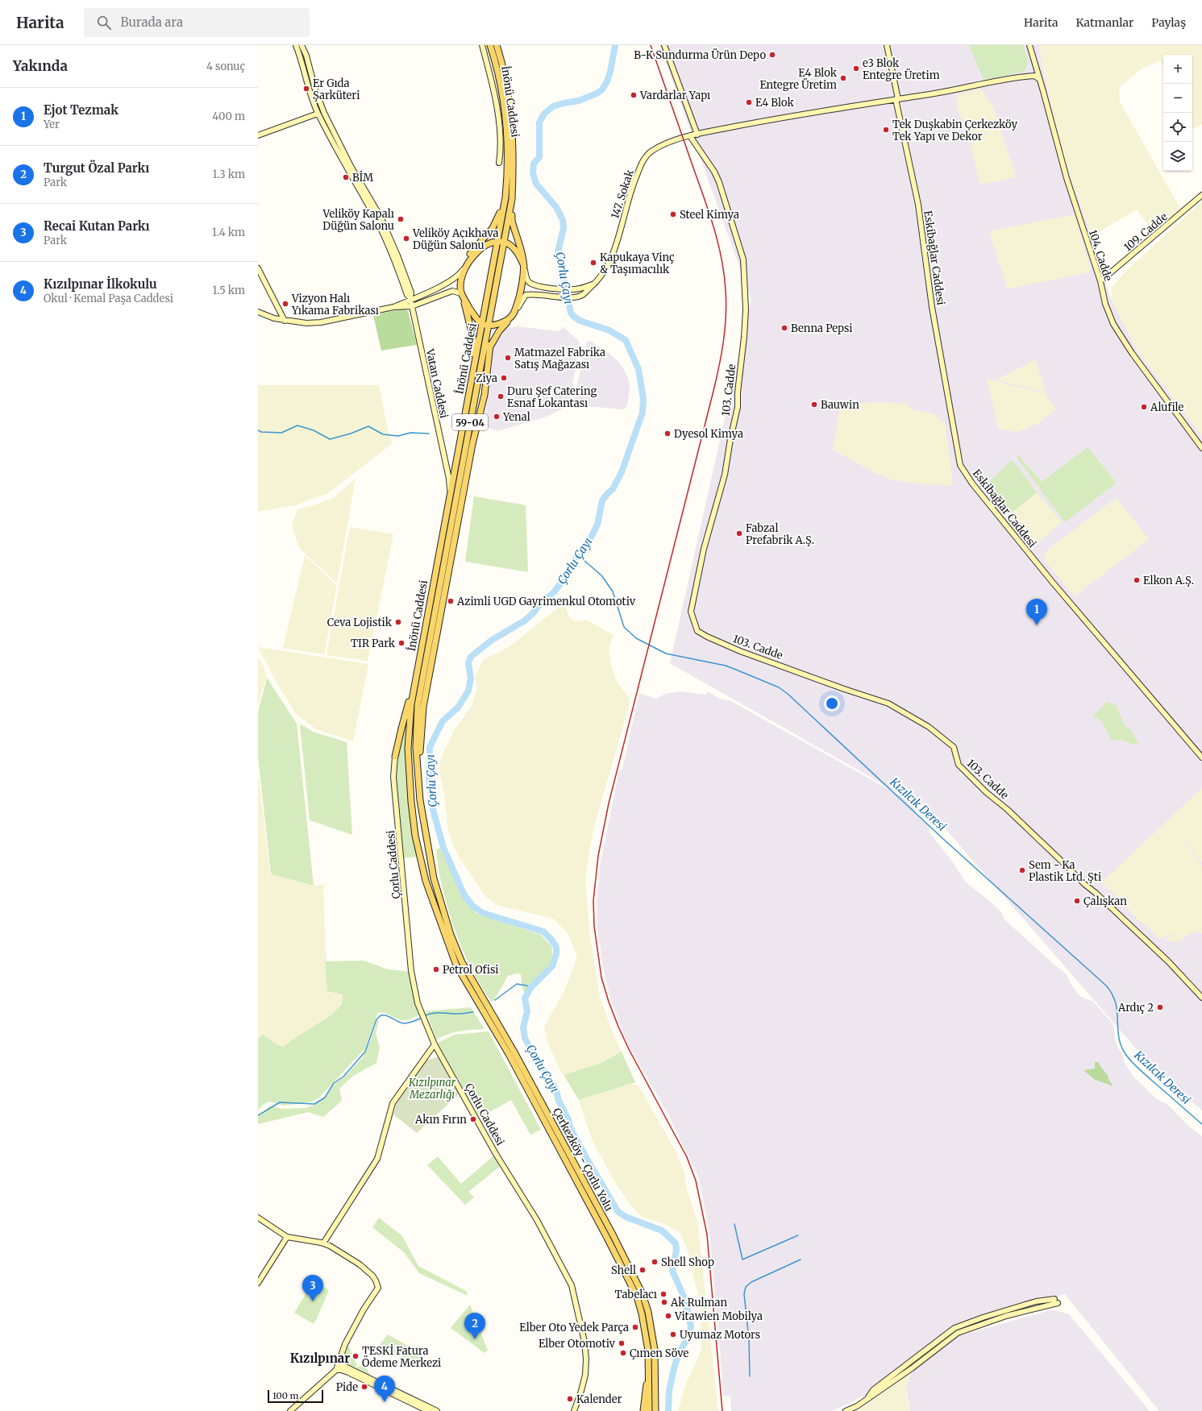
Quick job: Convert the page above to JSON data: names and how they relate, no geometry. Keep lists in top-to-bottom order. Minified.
{"streets":{"main road":["İnönü Caddesi","59-04","Çerkezköy - Çorlu Yolu"],"street":["147. Sokak","109. Cadde","104. Cadde","Eskibağlar Caddesi","Vatan Caddesi","103. Cadde","Çorlu Caddesi"]},"crossings":[["İnönü Caddesi","Vatan Caddesi"],["İnönü Caddesi","59-04"],["147. Sokak","104. Cadde"],["147. Sokak","Eskibağlar Caddesi"],["147. Sokak","103. Cadde"],["109. Cadde","104. Cadde"],["59-04","Çerkezköy - Çorlu Yolu"]],"districts":["Kızılpınar"],"water":["Çorlu Çayı","Kızılcık Deresi"],"parks":["Kızılpınar Mezarlığı"],"places":["B-K Sundurma Ürün Depo","e3 Blok Entegre Üretim","E4 Blok Entegre Üretim","Er Gıda Şarküteri","Vardarlar Yapı","E4 Blok","Tek Duşkabin Çerkezköy Tek Yapı ve Dekor","BİM","Steel Kimya","Veliköy Kapalı Düğün Salonu","Veliköy Açıkhava Düğün Salonu","Kapukaya Vinç & Taşımacılık","Vizyon Halı Yıkama Fabrikası","Benna Pepsi","Matmazel Fabrika Satış Mağazası","Ziya","Duru Şef Catering Esnaf Lokantası","Bauwin","Alufile","Yenal","Dyesol Kimya","Fabzal Prefabrik A.Ş.","Elkon A.Ş.","Azimli UGD Gayrimenkul Otomotiv","Ceva Lojistik","TIR Park","Sem - Ka Plastik Ltd. Şti","Çalışkan","Petrol Ofisi","Ardıç 2","Akın Fırın","Shell Shop","Shell","Tabelacı","Ak Rulman","Vitawien Mobilya","Elber Oto Yedek Parça","Uyumaz Motors","Elber Otomotiv","Çımen Söve","TESKİ Fatura Ödeme Merkezi","Pide","Kalender"],"scale_bar":"100 m","page":{"header":"Harita","search":"Burada ara","nav":["Harita","Katmanlar","Paylaş"],"heading":["Yakında","4 sonuç"],"map_buttons":["+","−"],"list":[{"mark":"1","name":"Ejot Tezmak","note":"Yer","value":"400 m"},{"mark":"2","name":"Turgut Özal Parkı","note":"Park","value":"1.3 km"},{"mark":"3","name":"Recai Kutan Parkı","note":"Park","value":"1.4 km"},{"mark":"4","name":"Kızılpınar İlkokulu","note":"Okul · Kemal Paşa Caddesi","value":"1.5 km"}],"pins":["1","3","2","4"],"scale":"100 m"}}
